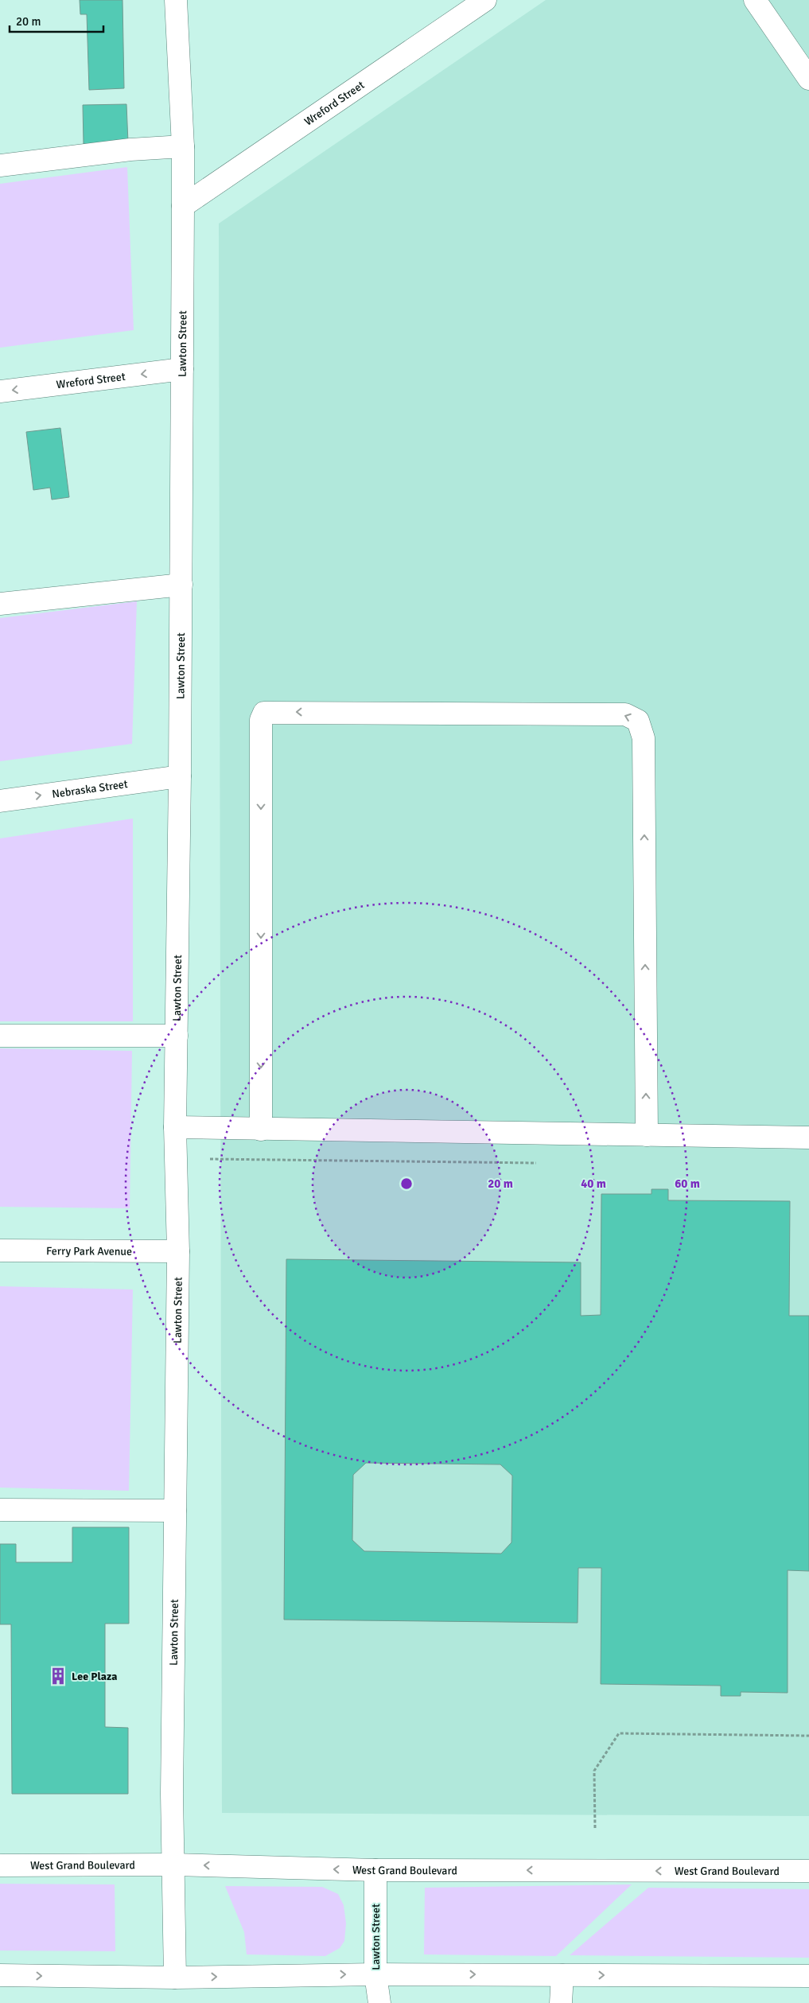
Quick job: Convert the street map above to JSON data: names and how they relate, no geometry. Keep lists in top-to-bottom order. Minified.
{"streets":{"street":["Wreford Street","Lawton Street","Nebraska Street","Ferry Park Avenue","West Grand Boulevard"]},"crossings":[["Wreford Street","Lawton Street"],["Lawton Street","Nebraska Street"],["Lawton Street","Ferry Park Avenue"],["Lawton Street","West Grand Boulevard"]],"places":{"building":["Lee Plaza"]},"scale_bar":"20 m","rings":["20 m","40 m","60 m"]}
